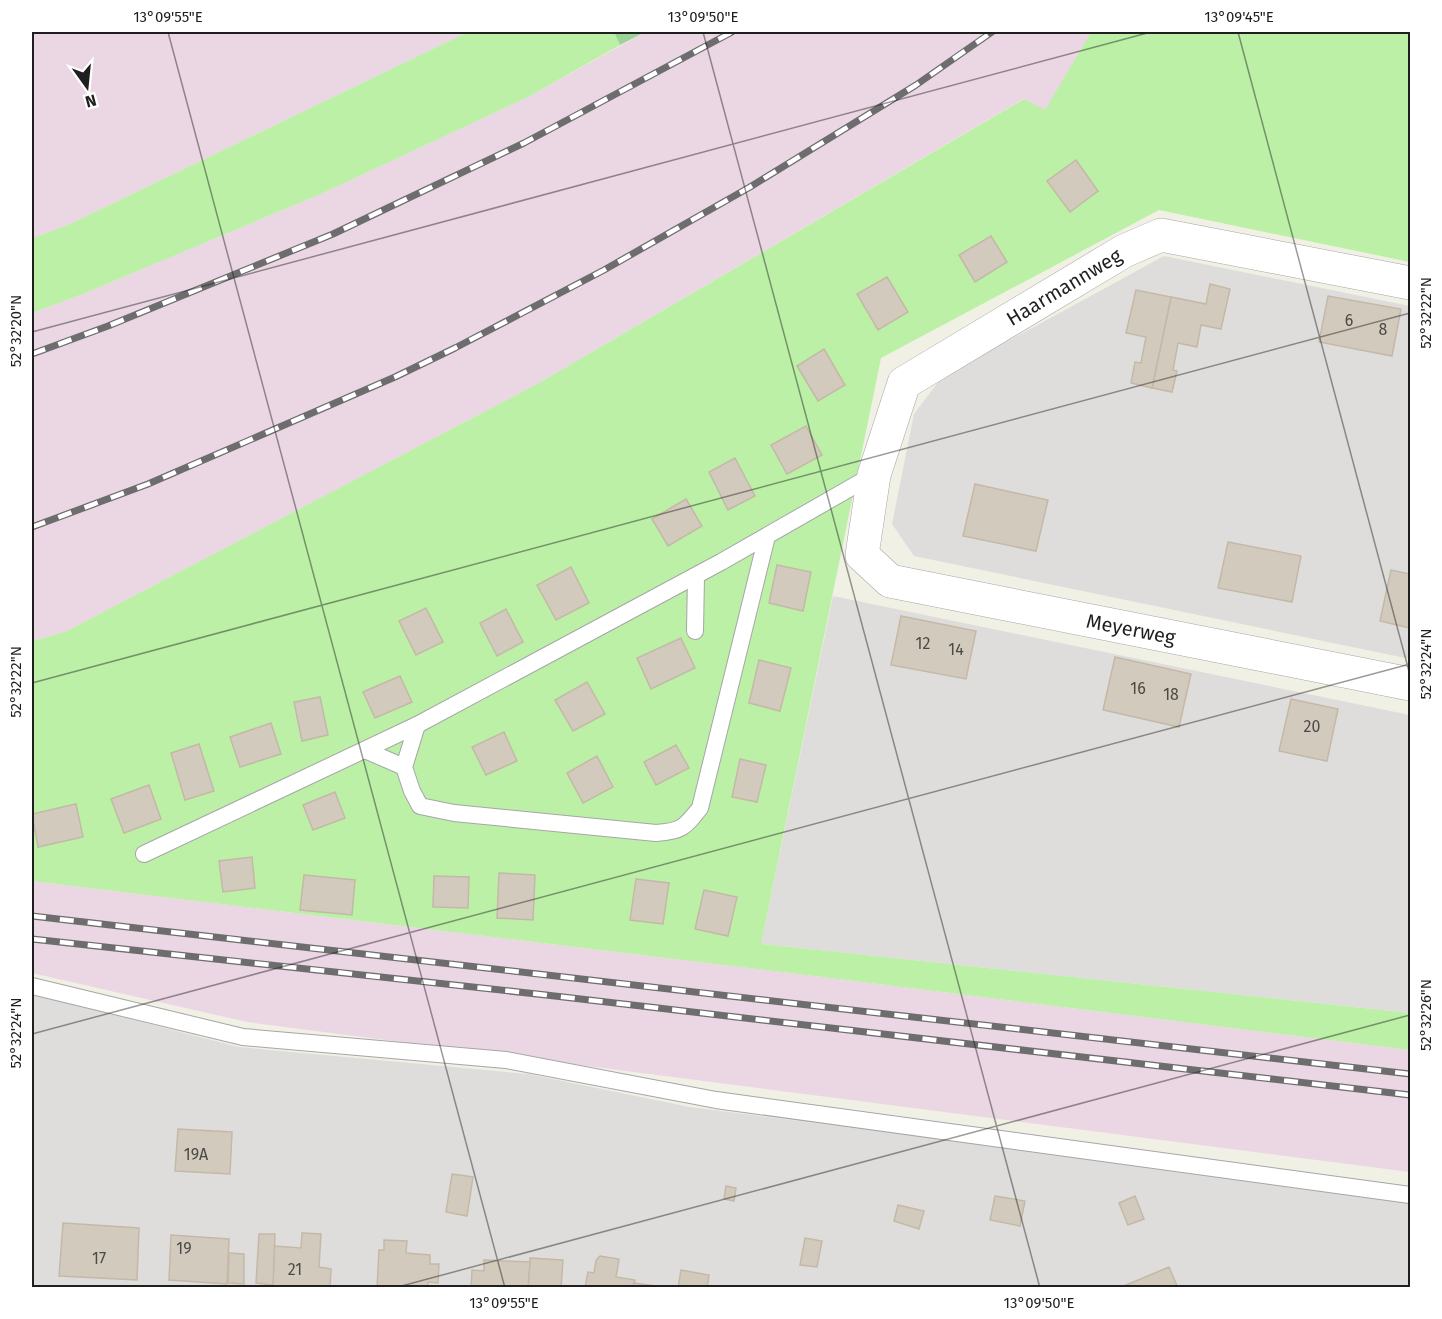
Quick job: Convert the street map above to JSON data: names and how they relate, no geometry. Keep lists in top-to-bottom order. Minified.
{"streets":{"street":["Haarmannweg","Meyerweg"]},"crossings":[["Haarmannweg","Meyerweg"]],"house_numbers":["6","8","12","14","16","18","20","19A","19","17","21"],"north":"bottom","coordinates":["13°09'55\"E","13°09'50\"E","13°09'45\"E","52°32'22\"N","52°32'20\"N","52°32'24\"N","52°32'26\"N"]}
